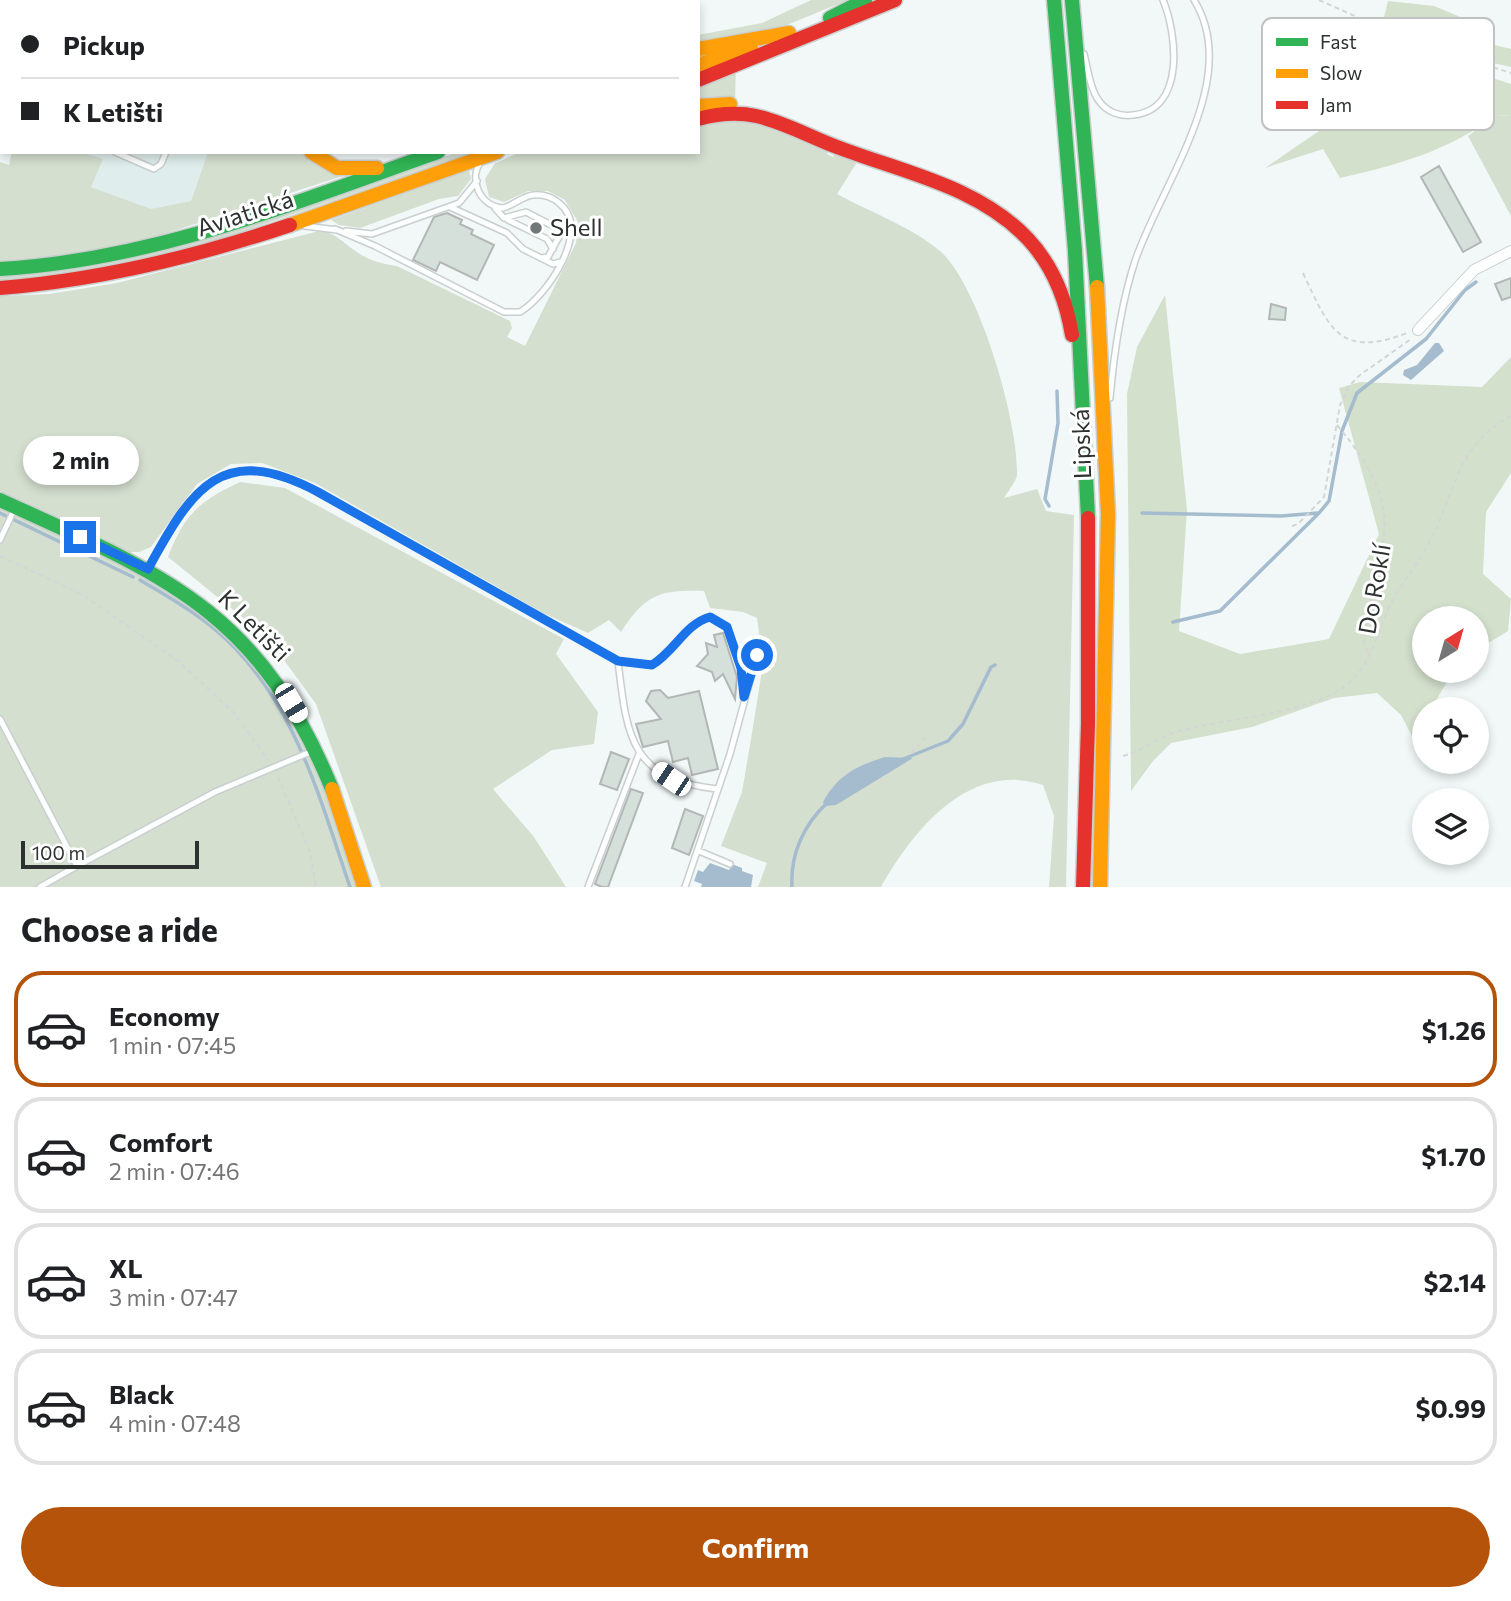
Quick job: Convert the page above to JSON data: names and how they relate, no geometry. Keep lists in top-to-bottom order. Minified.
{"streets":{"main road":["Aviatická","Lipská","K Letišti"],"path":["Do Roklí"]},"places":["Shell"],"legend":["Fast","Slow","Jam"],"scale_bar":"100 m","north":"top right","page":{"banner":["Pickup","K Letišti"],"bubble":"2 min","scale":"100 m","heading":"Choose a ride","list":[{"name":"Economy","note":"1 min · 07:45","value":"$1.26"},{"name":"Comfort","note":"2 min · 07:46","value":"$1.70"},{"name":"XL","note":"3 min · 07:47","value":"$2.14"},{"name":"Black","note":"4 min · 07:48","value":"$0.99"}],"buttons":"Confirm"}}
